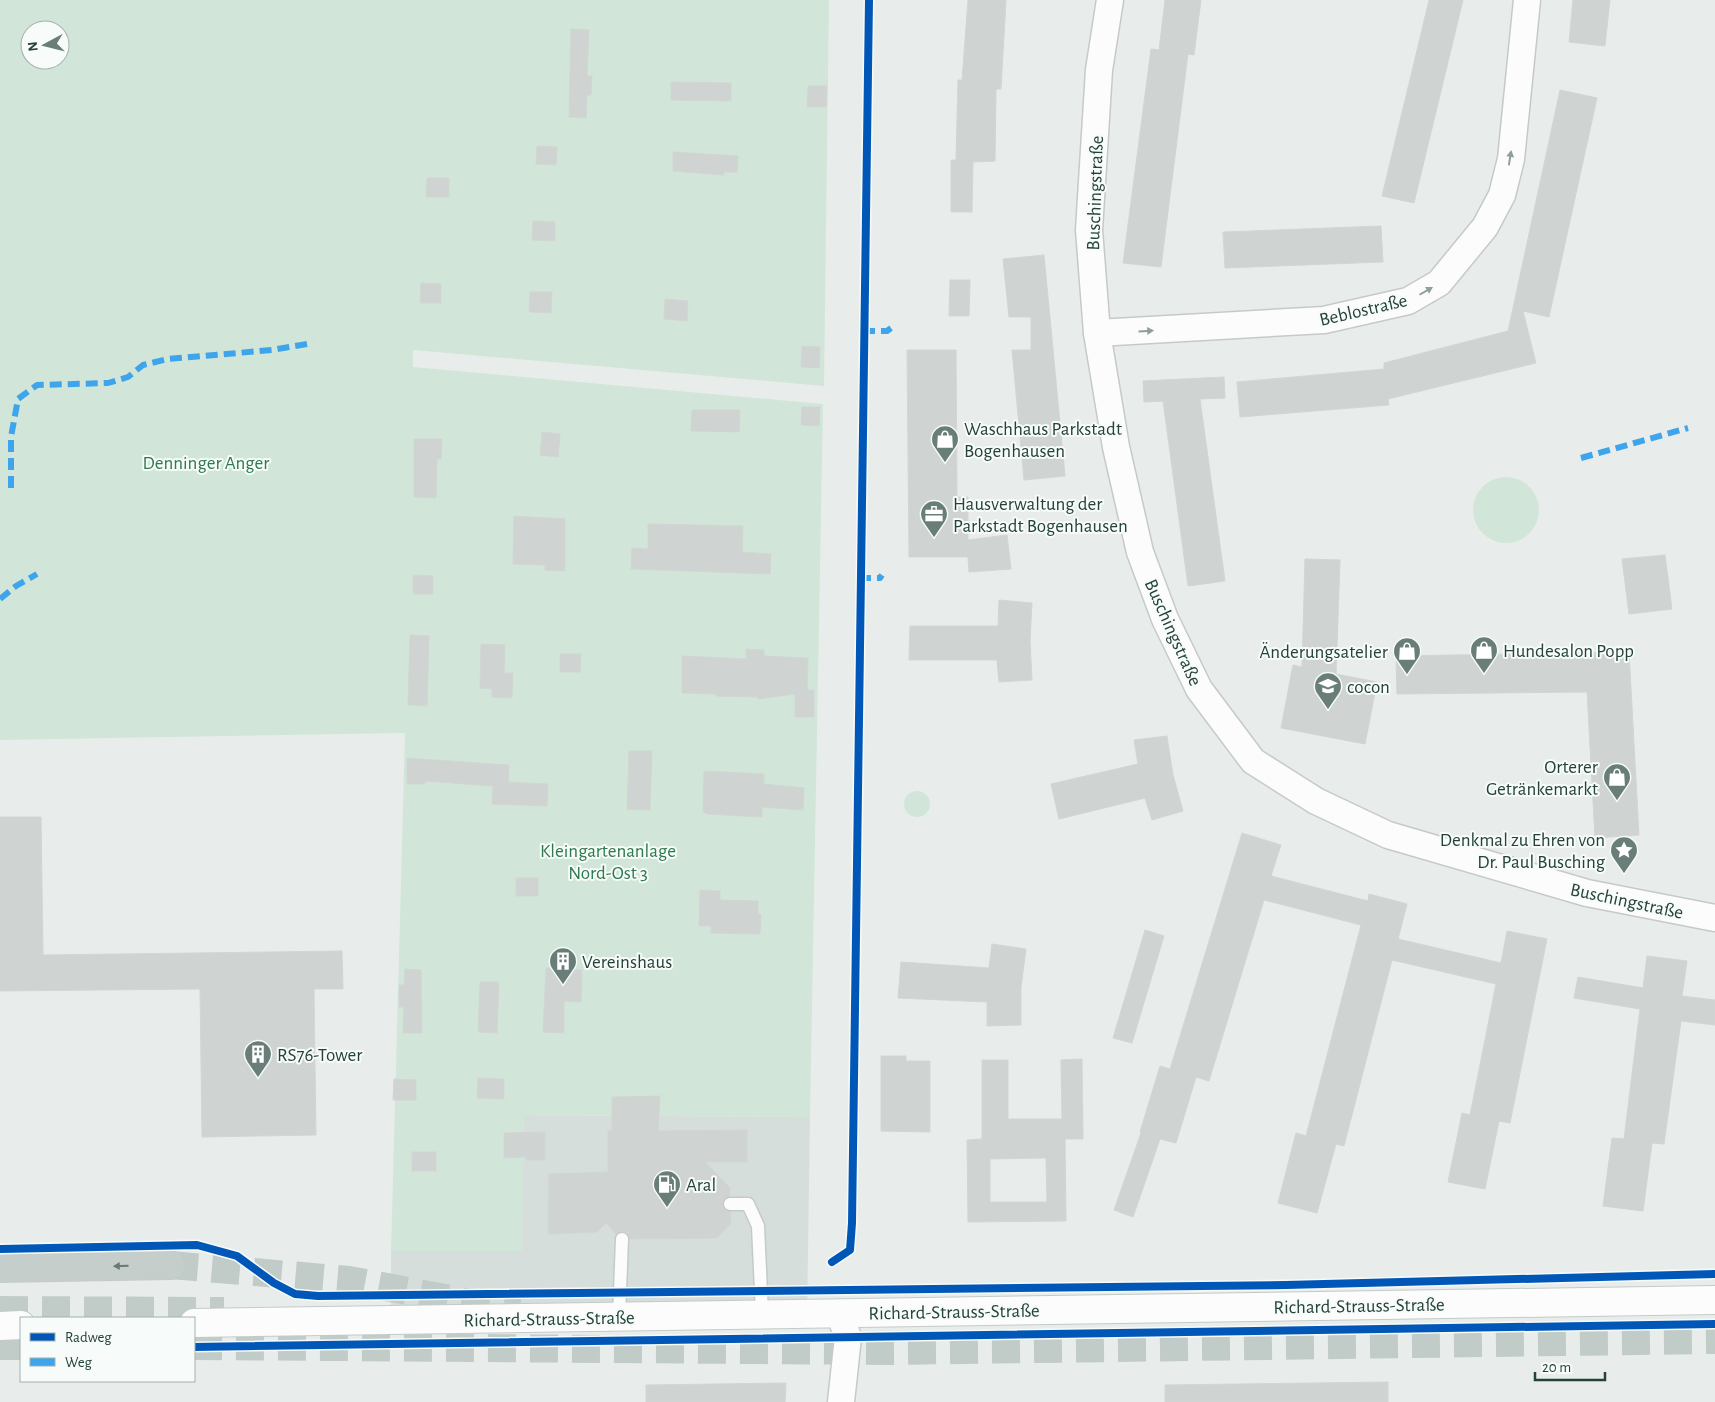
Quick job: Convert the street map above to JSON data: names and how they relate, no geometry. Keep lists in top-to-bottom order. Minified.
{"streets":{"main road":["Richard-Strauss-Straße"],"street":["Buschingstraße","Beblostraße"]},"crossings":[["Buschingstraße","Beblostraße"]],"one_way":["Beblostraße"],"parks":["Denninger Anger","Kleingartenanlage Nord-Ost 3"],"places":{"shop":["Waschhaus Parkstadt Bogenhausen","Hundesalon Popp","Änderungsatelier","Orterer Getränkemarkt"],"office":["Hausverwaltung der Parkstadt Bogenhausen"],"school or university":["cocon"],"place":["Denkmal zu Ehren von Dr. Paul Busching"],"building":["Vereinshaus","RS76-Tower"],"fuel station":["Aral"]},"legend":["Radweg","Weg"],"scale_bar":"20 m","north":"left"}
